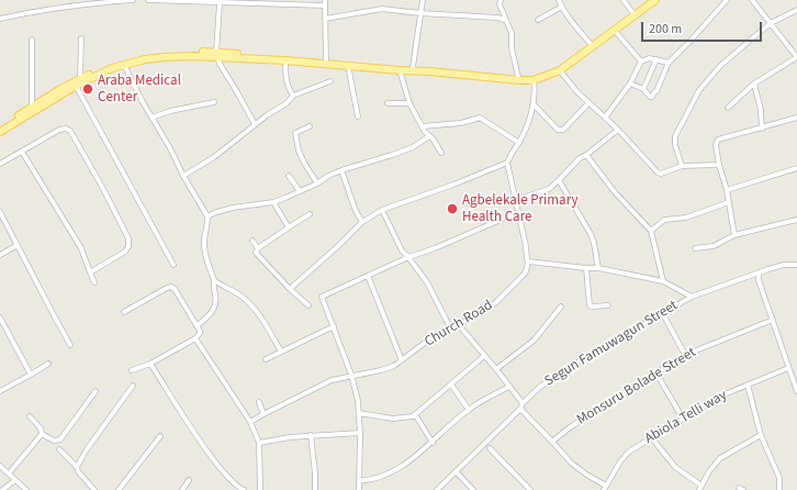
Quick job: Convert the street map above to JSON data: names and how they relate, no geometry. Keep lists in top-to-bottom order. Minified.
{"streets":{"street":["Church Road","Segun Famuwagun Street","Monsuru Bolade Street","Abiola Telli way"]},"places":["Araba Medical Center","Agbelekale Primary Health Care"],"scale_bar":"200 m"}
